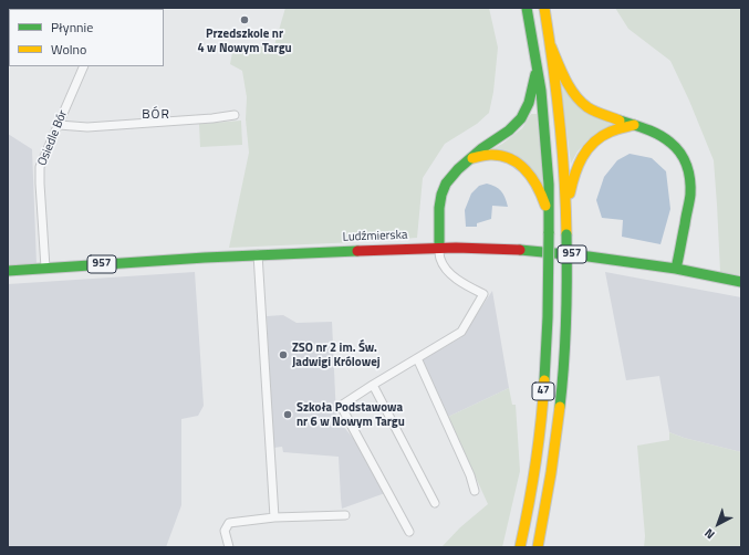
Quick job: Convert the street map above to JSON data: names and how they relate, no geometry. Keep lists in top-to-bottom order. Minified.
{"streets":{"main road":["Ludźmierska","957","47"],"street":["Osiedle Bór"]},"crossings":[["Osiedle Bór","Ludźmierska"]],"districts":["BÓR"],"places":["Przedszkole nr 4 w Nowym Targu","ZSO nr 2 im. Św. Jadwigi Królowej","Szkoła Podstawowa nr 6 w Nowym Targu"],"legend":["Płynnie","Wolno"],"north":"bottom left"}
